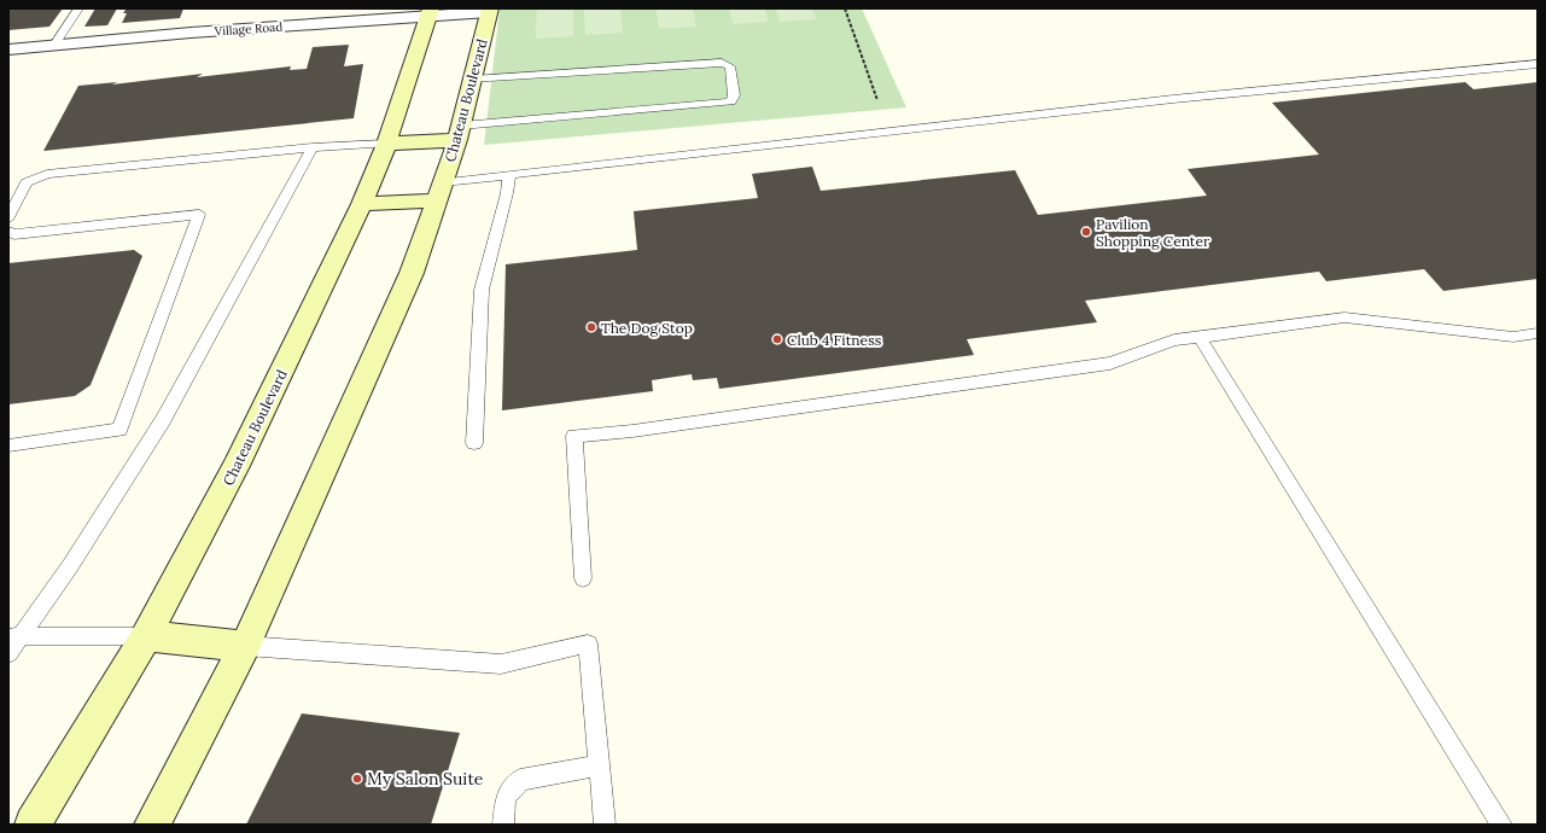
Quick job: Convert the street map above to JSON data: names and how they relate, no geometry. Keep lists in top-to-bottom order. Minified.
{"streets":{"street":["Village Road","Chateau Boulevard"]},"crossings":[["Village Road","Chateau Boulevard"]],"places":["Pavilion Shopping Center","The Dog Stop","Club 4 Fitness","My Salon Suite"]}
